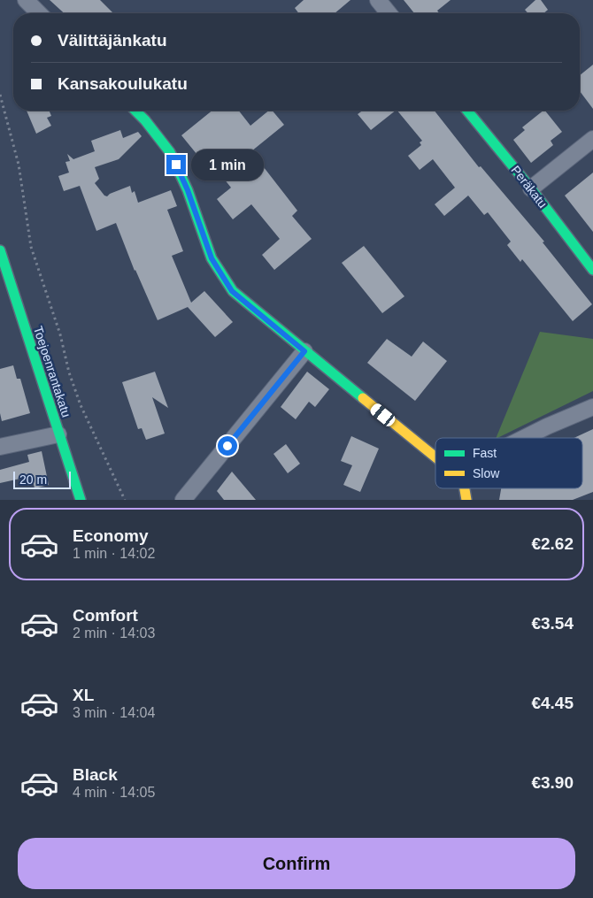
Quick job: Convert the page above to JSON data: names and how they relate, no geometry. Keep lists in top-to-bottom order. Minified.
{"streets":{"street":["Peräkatu","Toejoenrantakatu"]},"legend":["Fast","Slow"],"scale_bar":"20 m","page":{"banner":["Välittäjänkatu","Kansakoulukatu"],"bubble":"1 min","scale":"20 m","list":[{"name":"Economy","note":"1 min · 14:02","value":"€2.62"},{"name":"Comfort","note":"2 min · 14:03","value":"€3.54"},{"name":"XL","note":"3 min · 14:04","value":"€4.45"},{"name":"Black","note":"4 min · 14:05","value":"€3.90"}],"buttons":"Confirm"}}
